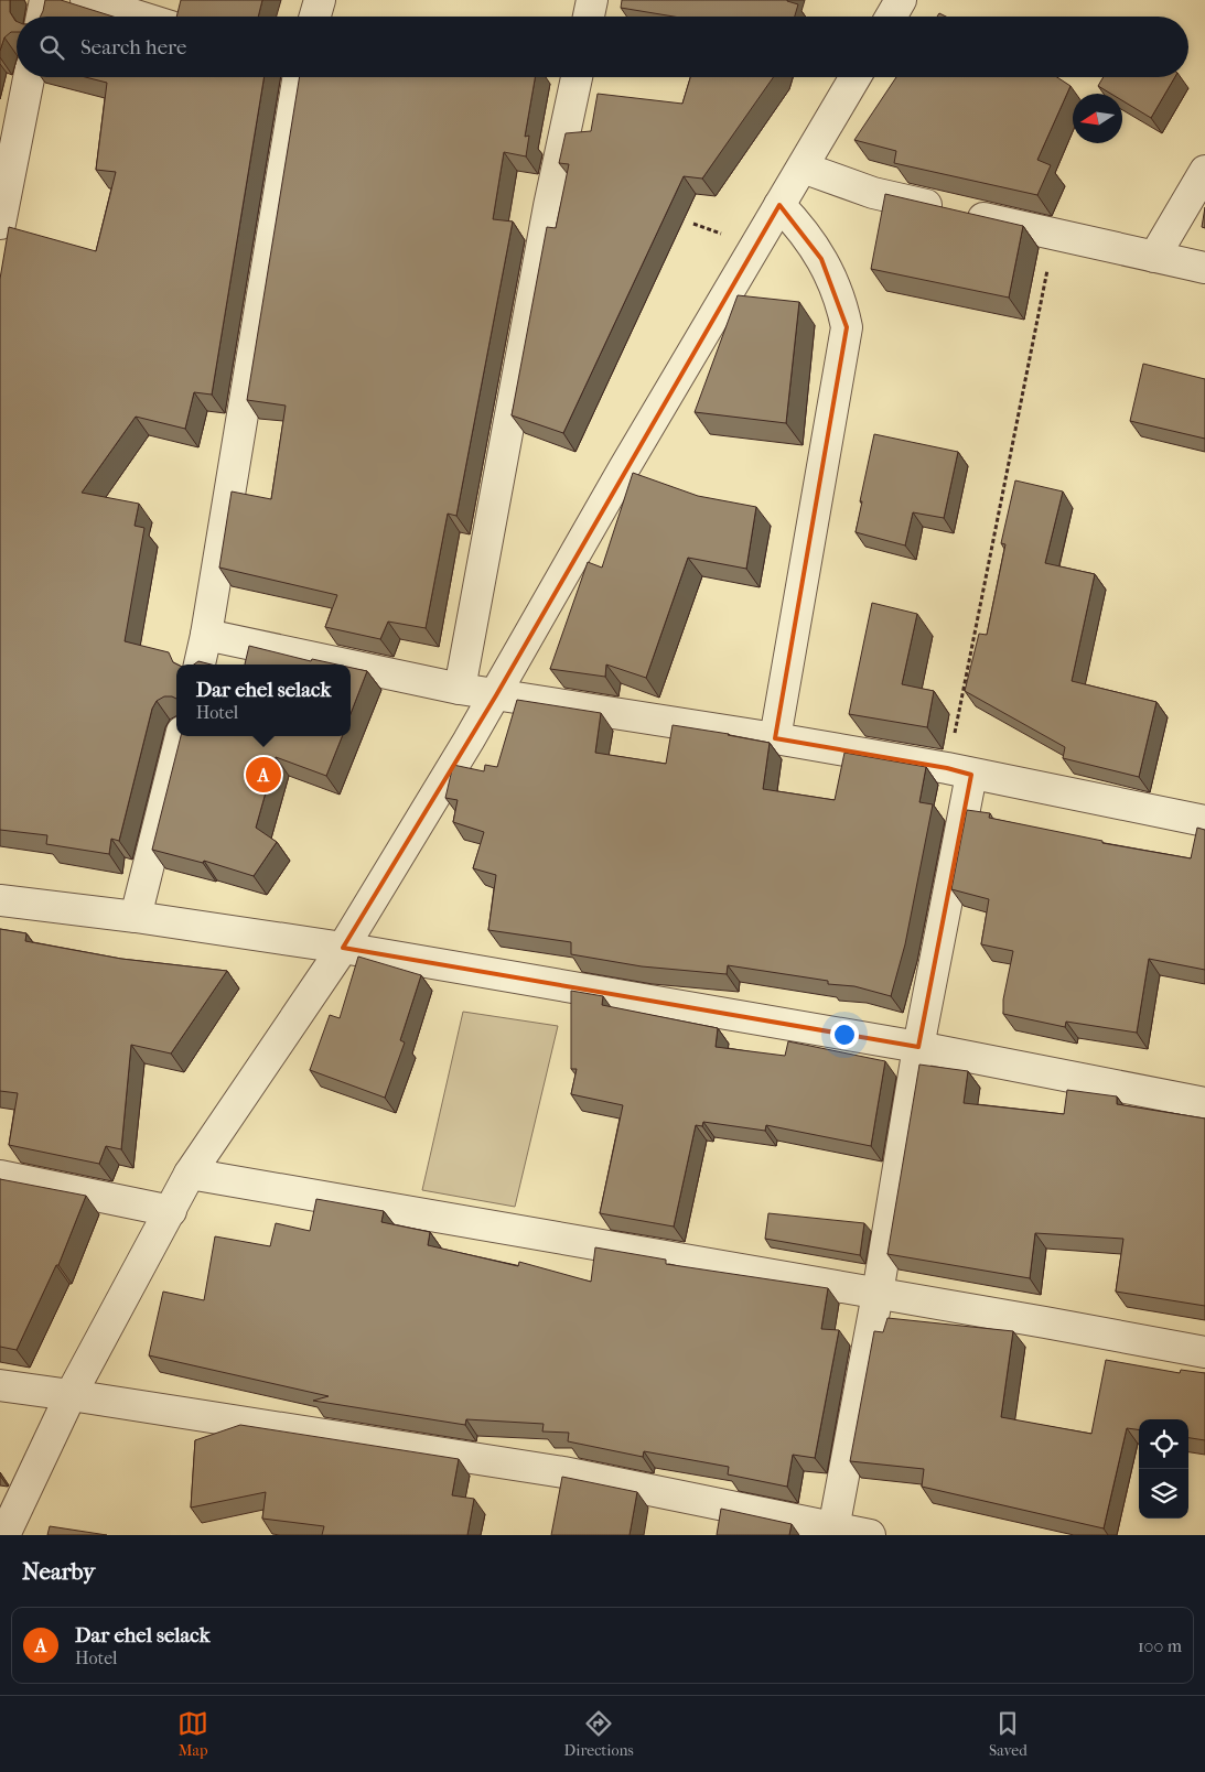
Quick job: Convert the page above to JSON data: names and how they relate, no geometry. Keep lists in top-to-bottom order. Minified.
{"north":"left","page":{"search":"Search here","popup":["Dar ehel selack","Hotel"],"pins":"A","heading":"Nearby","list":[{"mark":"A","name":"Dar ehel selack","note":"Hotel","value":"100 m"}],"nav":["Map","Directions","Saved"]}}
